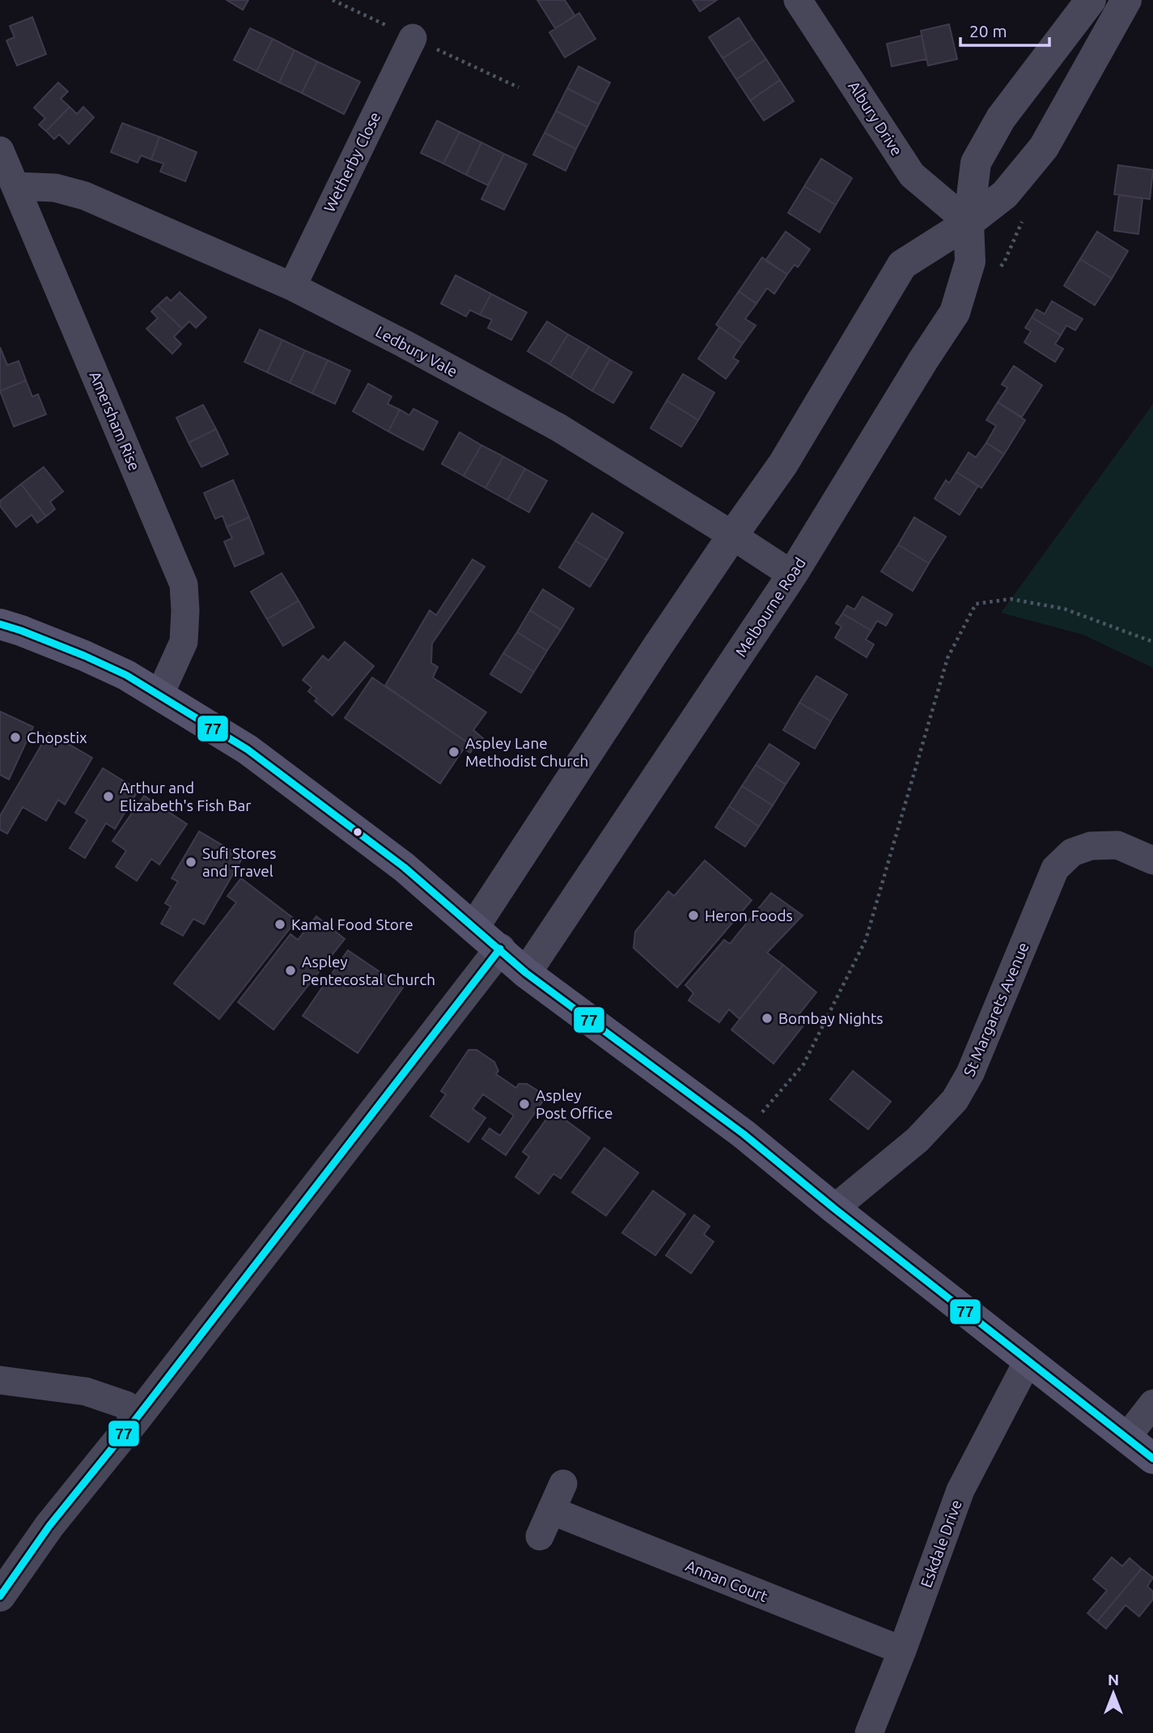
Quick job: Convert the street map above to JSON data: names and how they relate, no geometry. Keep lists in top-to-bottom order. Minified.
{"streets":{"street":["Albury Drive","Wetherby Close","Ledbury Vale","Amersham Rise","Melbourne Road","St Margarets Avenue","Eskdale Drive","Annan Court"]},"crossings":[["Albury Drive","Melbourne Road"],["Wetherby Close","Ledbury Vale"],["Ledbury Vale","Amersham Rise"],["Ledbury Vale","Melbourne Road"],["Eskdale Drive","Annan Court"]],"places":["Chopstix","Aspley Lane Methodist Church","Arthur and Elizabeth's Fish Bar","Sufi Stores and Travel","Heron Foods","Kamal Food Store","Aspley Pentecostal Church","Bombay Nights","Aspley Post Office"],"lines":["transit line 77"],"scale_bar":"20 m","north":"top"}
